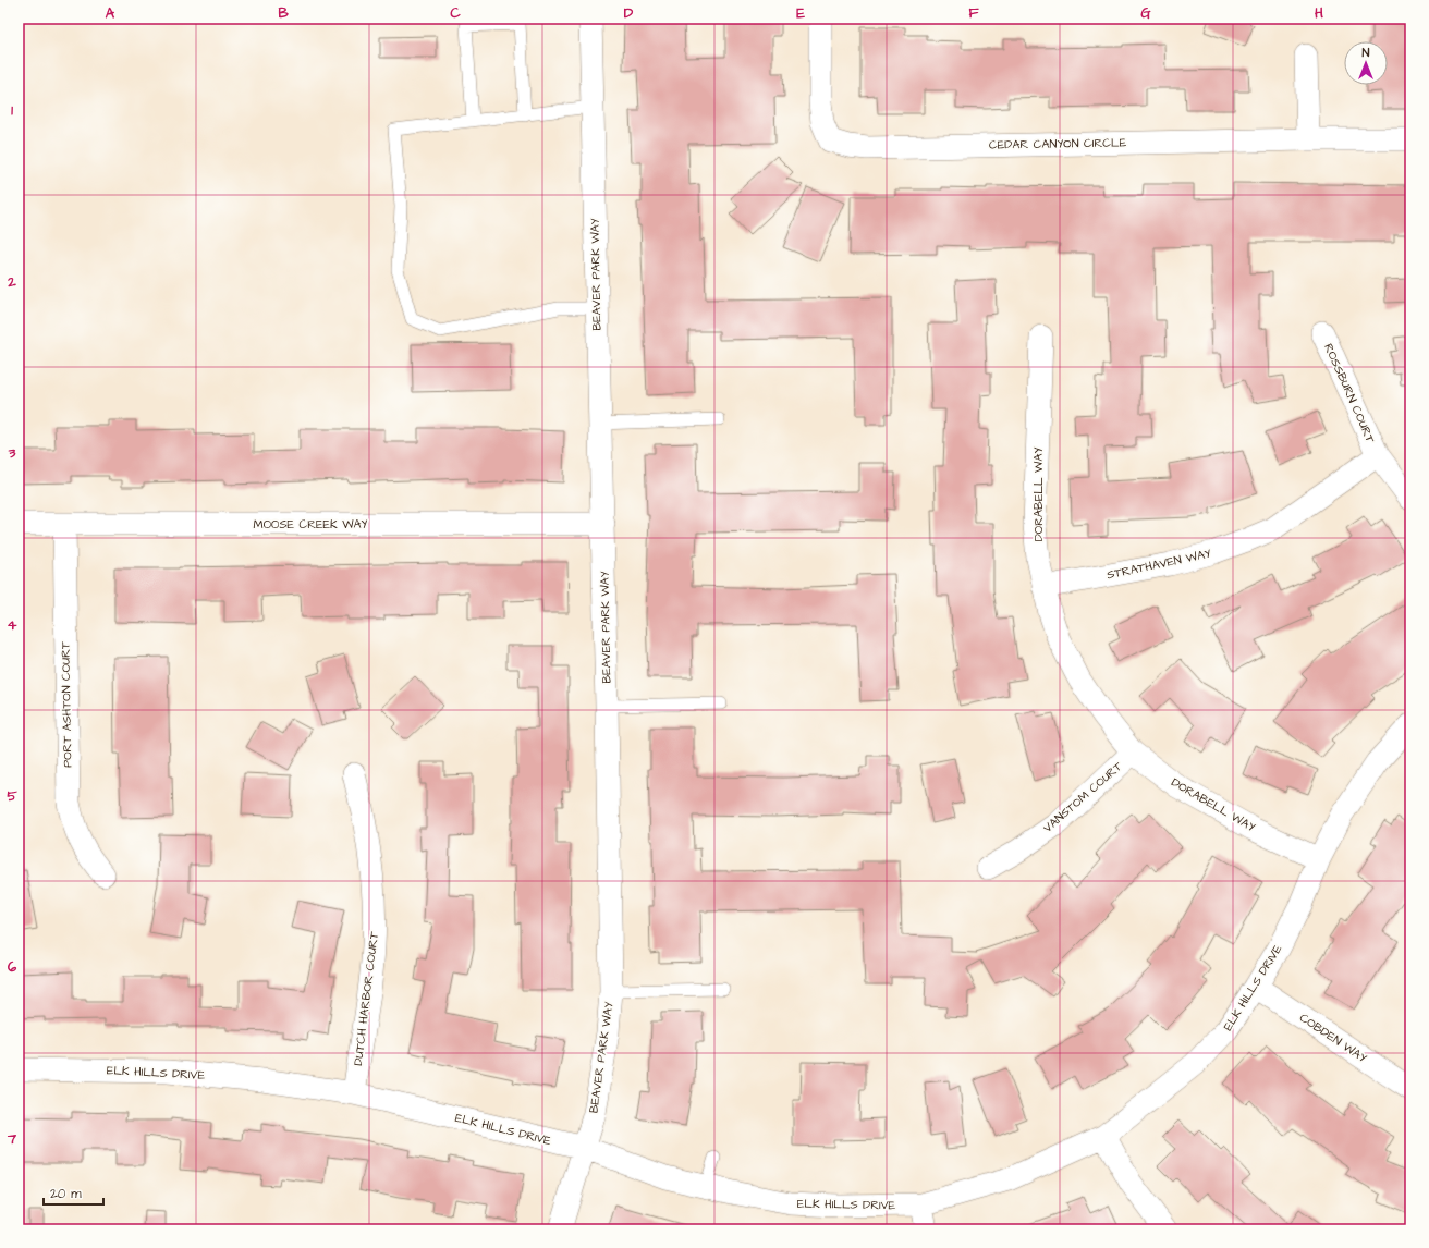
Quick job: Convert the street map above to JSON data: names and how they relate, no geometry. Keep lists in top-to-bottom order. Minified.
{"streets":{"street":["CEDAR CANYON CIRCLE","BEAVER PARK WAY","ROSSBURN COURT","DORABELL WAY","MOOSE CREEK WAY","STRATHAVEN WAY","PORT ASHTON COURT","VANSTOM COURT","ELK HILLS DRIVE","DUTCH HARBOR COURT","COBDEN WAY"]},"crossings":[["BEAVER PARK WAY","MOOSE CREEK WAY"],["BEAVER PARK WAY","ELK HILLS DRIVE"],["ROSSBURN COURT","STRATHAVEN WAY"],["DORABELL WAY","STRATHAVEN WAY"],["DORABELL WAY","VANSTOM COURT"],["DORABELL WAY","ELK HILLS DRIVE"],["MOOSE CREEK WAY","PORT ASHTON COURT"],["ELK HILLS DRIVE","DUTCH HARBOR COURT"],["ELK HILLS DRIVE","COBDEN WAY"]],"scale_bar":"20 m","north":"top","grid":{"columns":["A","B","C","D","E","F","G","H"],"rows":["1","2","3","4","5","6","7"]}}
